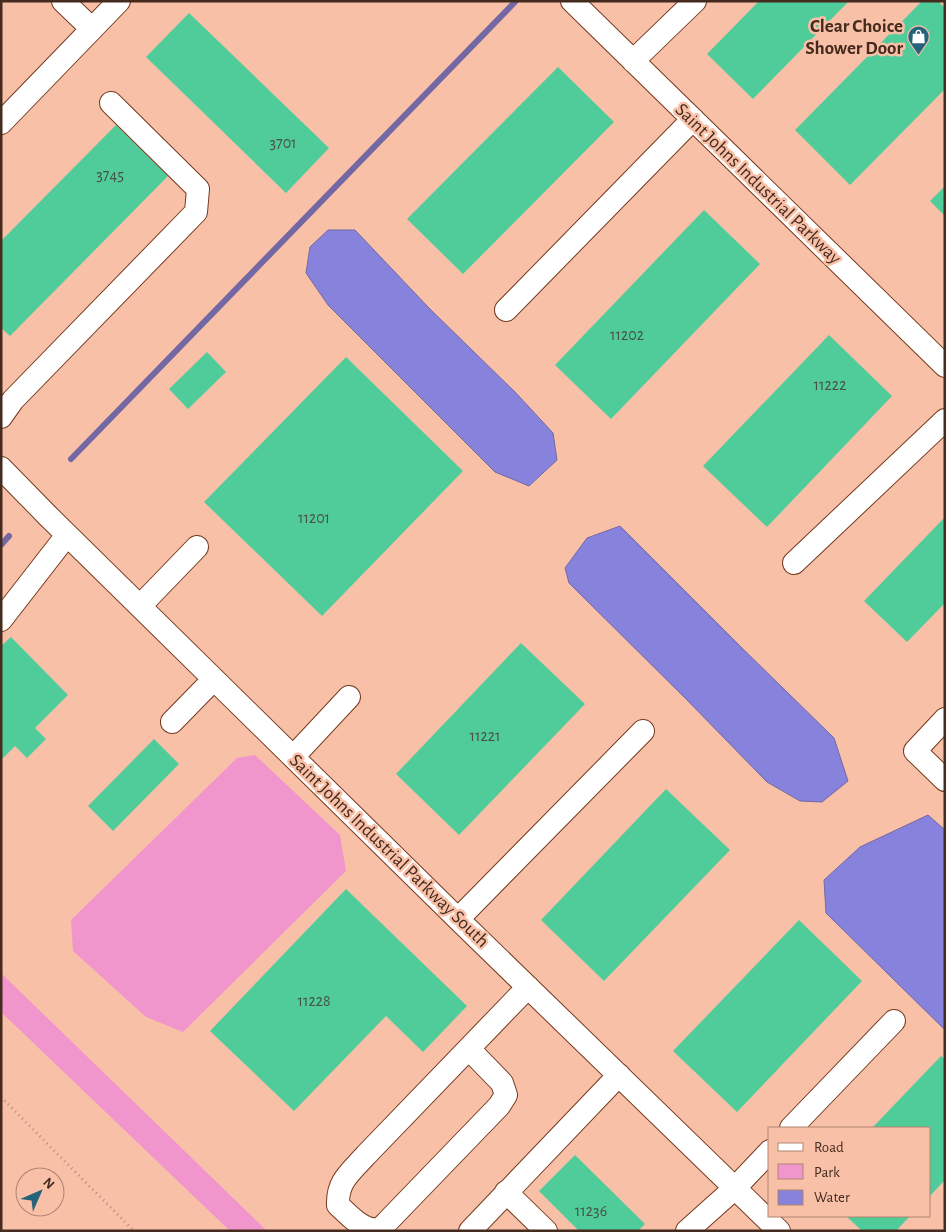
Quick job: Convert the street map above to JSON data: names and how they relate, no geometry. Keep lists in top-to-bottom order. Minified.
{"streets":{"street":["Saint Johns Industrial Parkway","Saint Johns Industrial Parkway South"]},"places":{"shop":["Clear Choice Shower Door"]},"house_numbers":["3701","3745","11202","11222","11201","11221","11228","11236"],"legend":["Road","Park","Water"],"north":"top right"}
